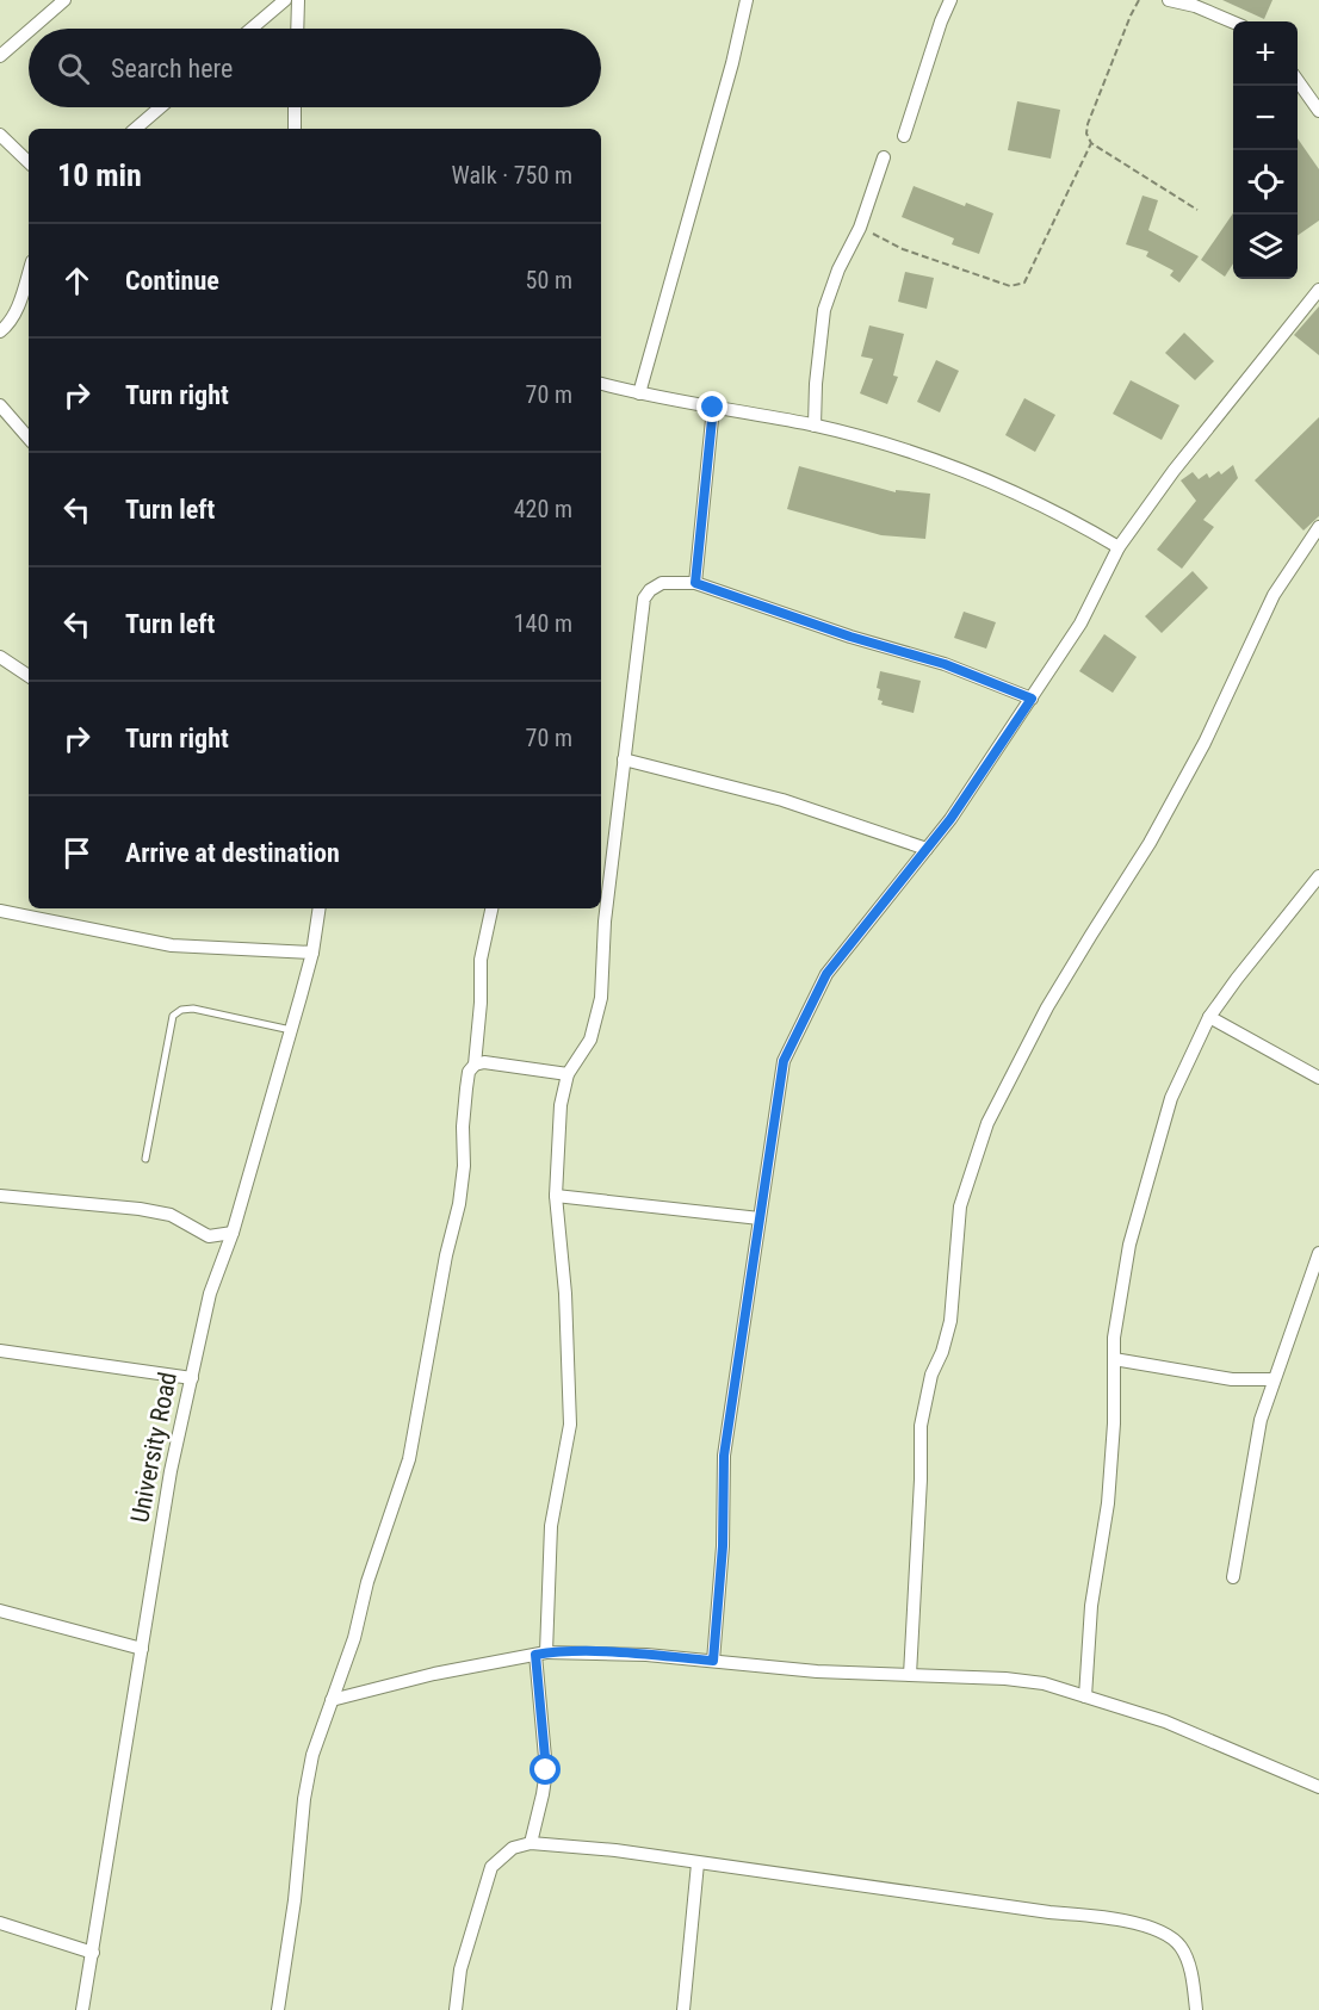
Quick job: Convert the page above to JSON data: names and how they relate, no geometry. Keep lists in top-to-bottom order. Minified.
{"streets":{"street":["University Road"]},"page":{"map_buttons":["+","−"],"search":"Search here","heading":["10 min","Walk · 750 m"],"list":[["Continue","50 m"],["Turn right","70 m"],["Turn left","420 m"],["Turn left","140 m"],["Turn right","70 m"],"Arrive at destination"]}}
